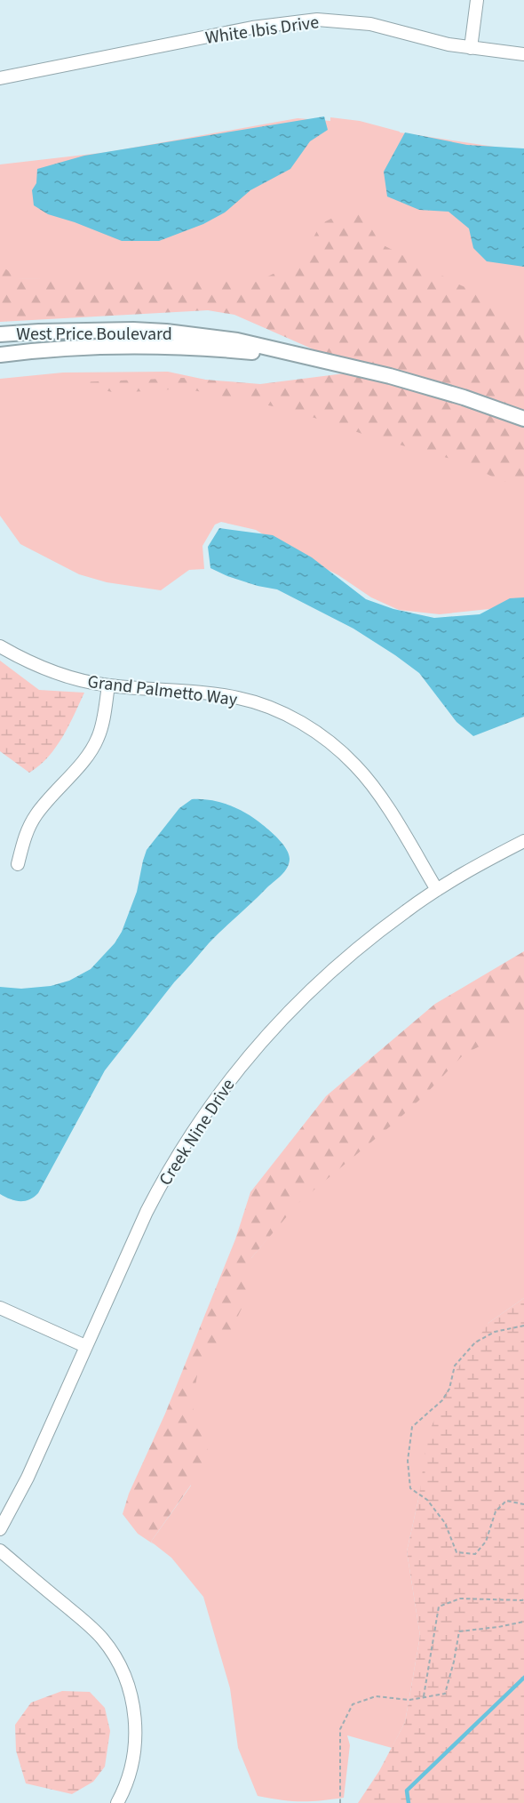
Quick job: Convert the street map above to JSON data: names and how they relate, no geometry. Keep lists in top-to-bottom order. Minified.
{"streets":{"street":["White Ibis Drive","West Price Boulevard","Grand Palmetto Way","Creek Nine Drive"]},"crossings":[["Grand Palmetto Way","Creek Nine Drive"]]}
